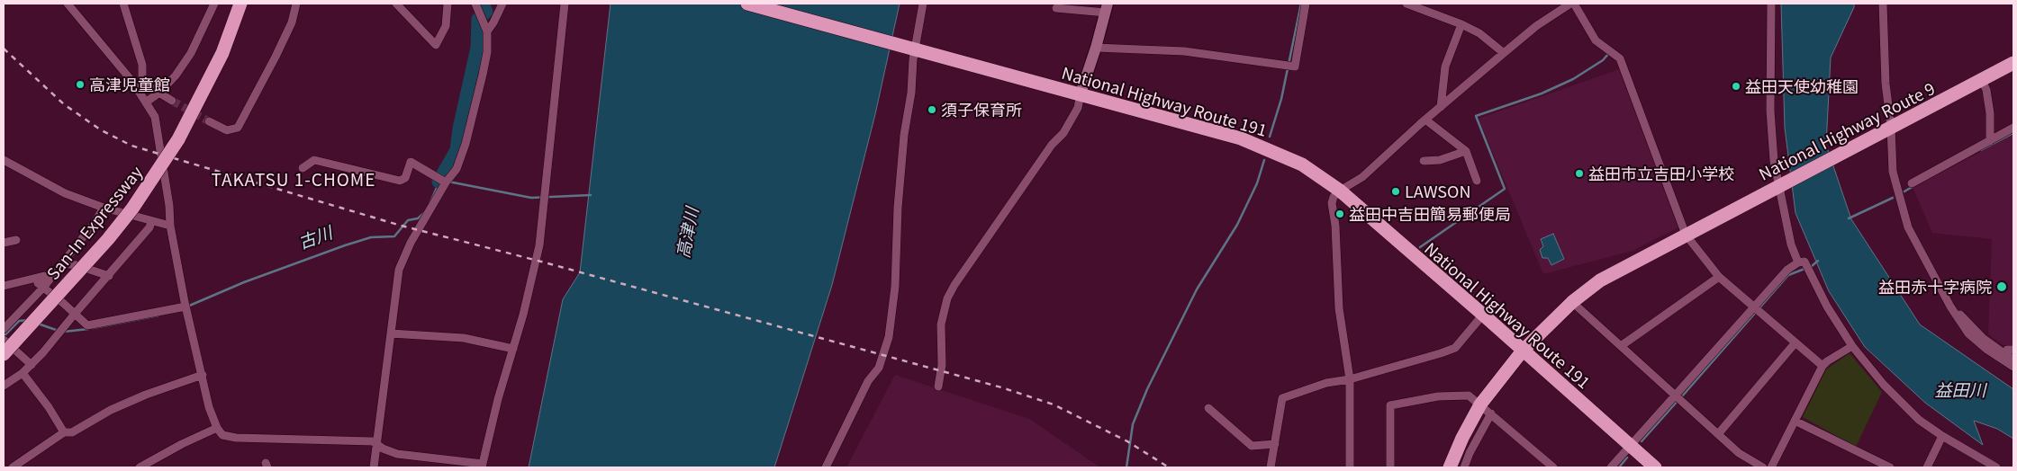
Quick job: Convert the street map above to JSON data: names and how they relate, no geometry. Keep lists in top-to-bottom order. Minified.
{"streets":{"highway":["National Highway Route 191","National Highway Route 9","San-In Expressway"]},"crossings":[["National Highway Route 191","National Highway Route 9"]],"districts":["TAKATSU 1-CHOME"],"water":["高津川","古川","益田川"],"places":["高津児童館","益田天使幼稚園","須子保育所","益田市立吉田小学校","LAWSON","益田中吉田簡易郵便局","益田赤十字病院"]}
